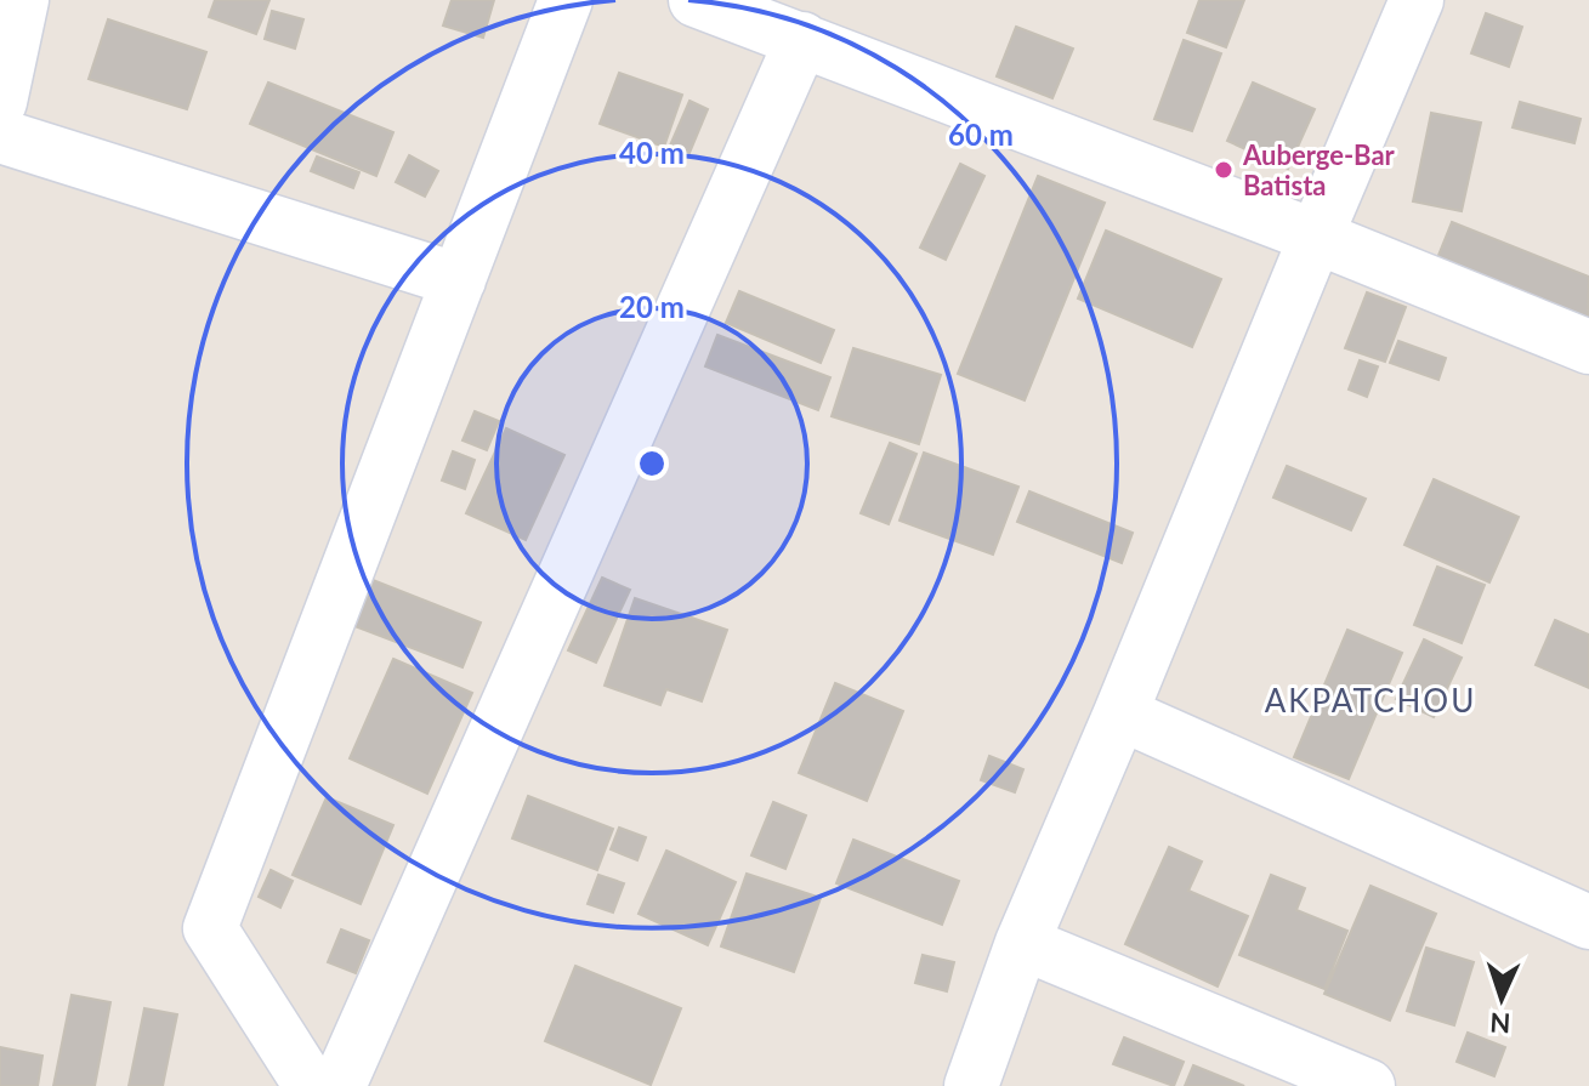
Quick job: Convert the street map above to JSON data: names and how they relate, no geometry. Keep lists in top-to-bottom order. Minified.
{"districts":["AKPATCHOU"],"places":["Auberge-Bar Batista"],"north":"bottom","rings":["60 m","40 m","20 m"]}
